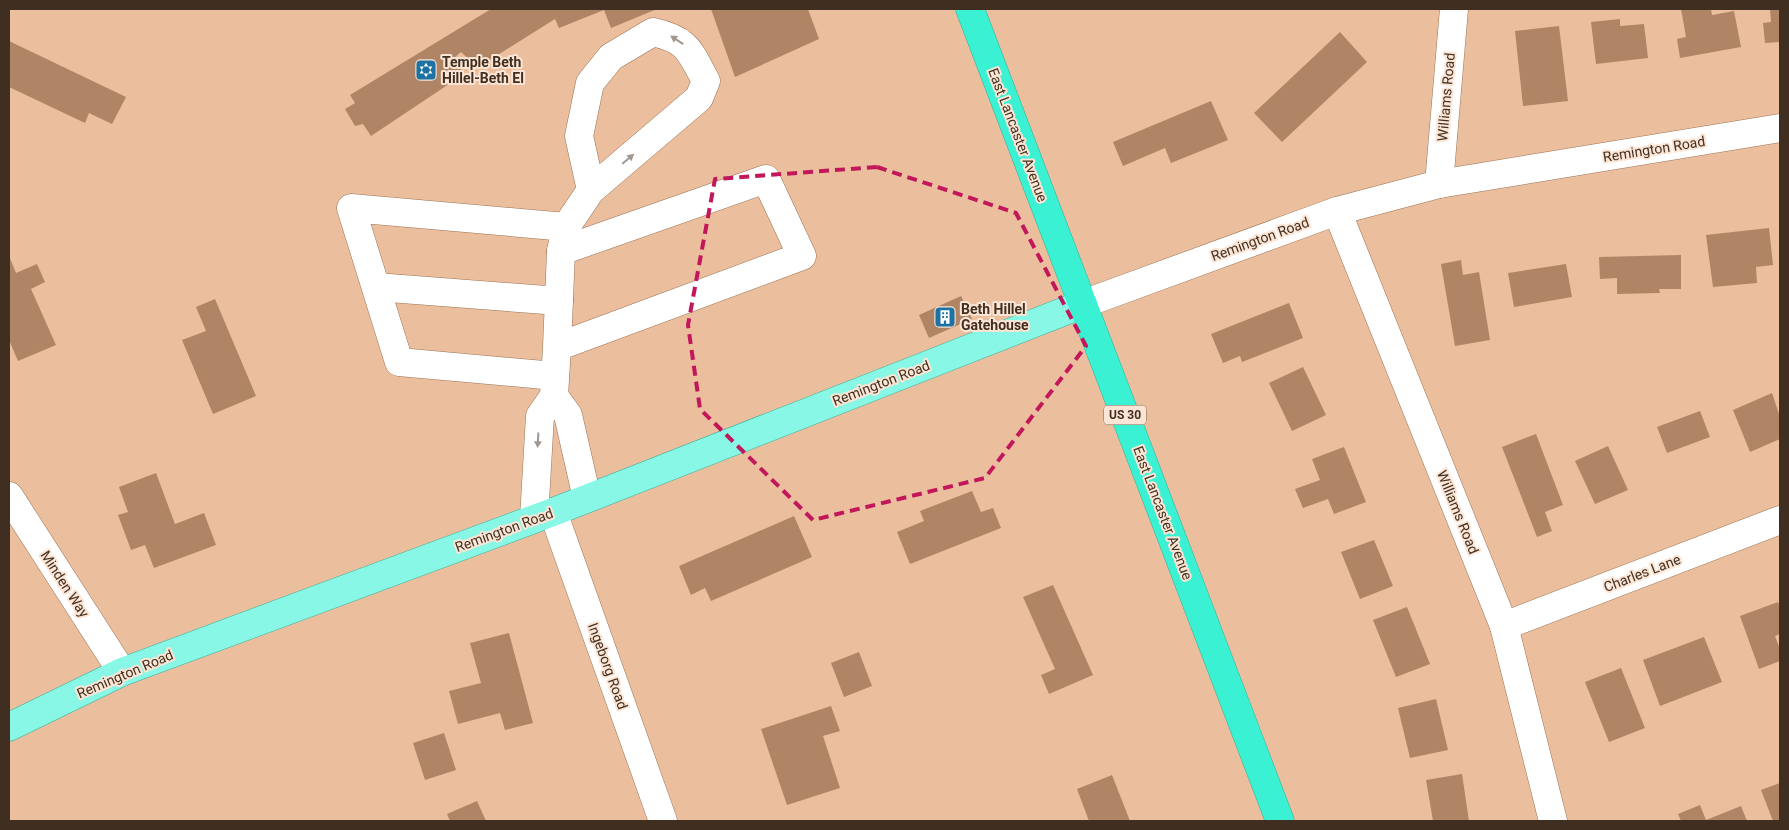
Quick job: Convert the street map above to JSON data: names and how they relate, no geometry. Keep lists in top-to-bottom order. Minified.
{"streets":{"highway":["East Lancaster Avenue","US 30"],"main road":["Remington Road"],"street":["Williams Road","Charles Lane","Minden Way","Ingeborg Road"]},"crossings":[["Williams Road","Remington Road"],["Williams Road","Charles Lane"],["East Lancaster Avenue","Remington Road"],["Remington Road","Minden Way"],["Remington Road","Ingeborg Road"]],"places":{"synagogue":["Temple Beth Hillel-Beth El"],"building":["Beth Hillel Gatehouse"]}}
